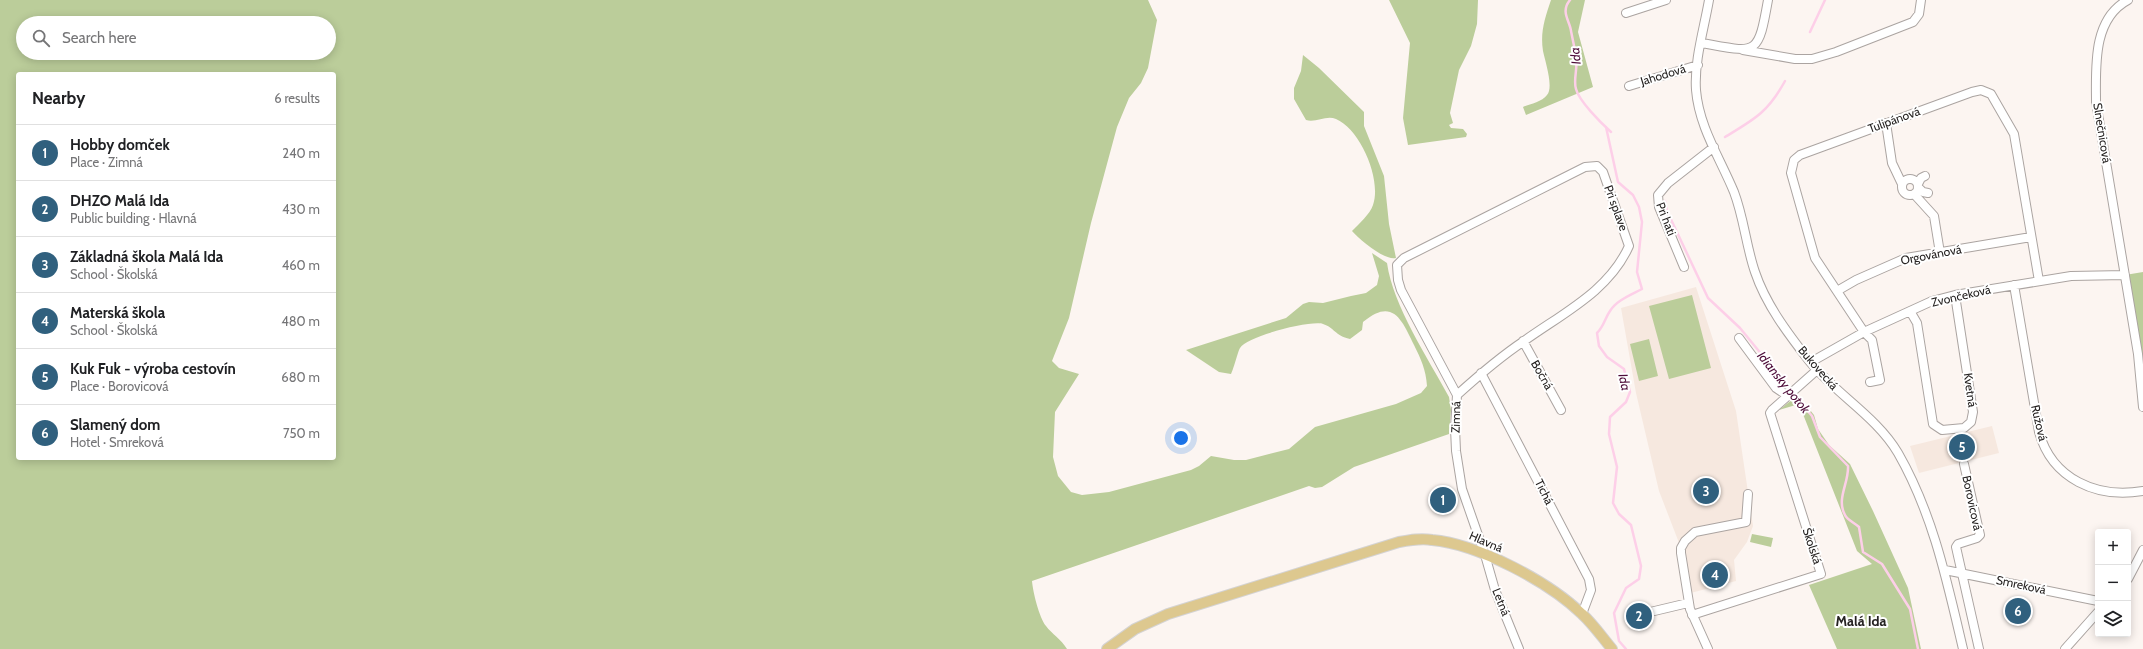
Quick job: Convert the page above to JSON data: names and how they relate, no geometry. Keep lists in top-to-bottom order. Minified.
{"streets":{"main road":["Hlavná"],"street":["Jahodová","Tulipánová","Slnečnicová","Pri splave","Pri hati","Orgovánová","Zvončeková","Bukovecká","Bočná","Kvetná","Zimná","Ružová","Tichá","Borovicová","Školská","Smreková","Letná"]},"crossings":[["Jahodová","Bukovecká"],["Tulipánová","Orgovánová"],["Tulipánová","Zvončeková"],["Slnečnicová","Zvončeková"],["Pri splave","Bočná"],["Pri splave","Zimná"],["Pri splave","Tichá"],["Pri hati","Bukovecká"],["Zvončeková","Bukovecká"],["Zvončeková","Kvetná"],["Zvončeková","Ružová"],["Bukovecká","Školská"],["Bukovecká","Smreková"],["Zimná","Hlavná"],["Zimná","Letná"],["Tichá","Hlavná"],["Borovicová","Smreková"],["Hlavná","Letná"]],"districts":["Malá Ida"],"water":["Ida","Idiansky potok"],"page":{"search":"Search here","heading":["Nearby","6 results"],"list":[{"mark":"1","name":"Hobby domček","note":"Place · Zimná","value":"240 m"},{"mark":"2","name":"DHZO Malá Ida","note":"Public building · Hlavná","value":"430 m"},{"mark":"3","name":"Základná škola Malá Ida","note":"School · Školská","value":"460 m"},{"mark":"4","name":"Materská škola","note":"School · Školská","value":"480 m"},{"mark":"5","name":"Kuk Fuk - výroba cestovín","note":"Place · Borovicová","value":"680 m"},{"mark":"6","name":"Slamený dom","note":"Hotel · Smreková","value":"750 m"}],"pins":["5","3","1","4","6","2"],"map_buttons":["+","−"]}}
